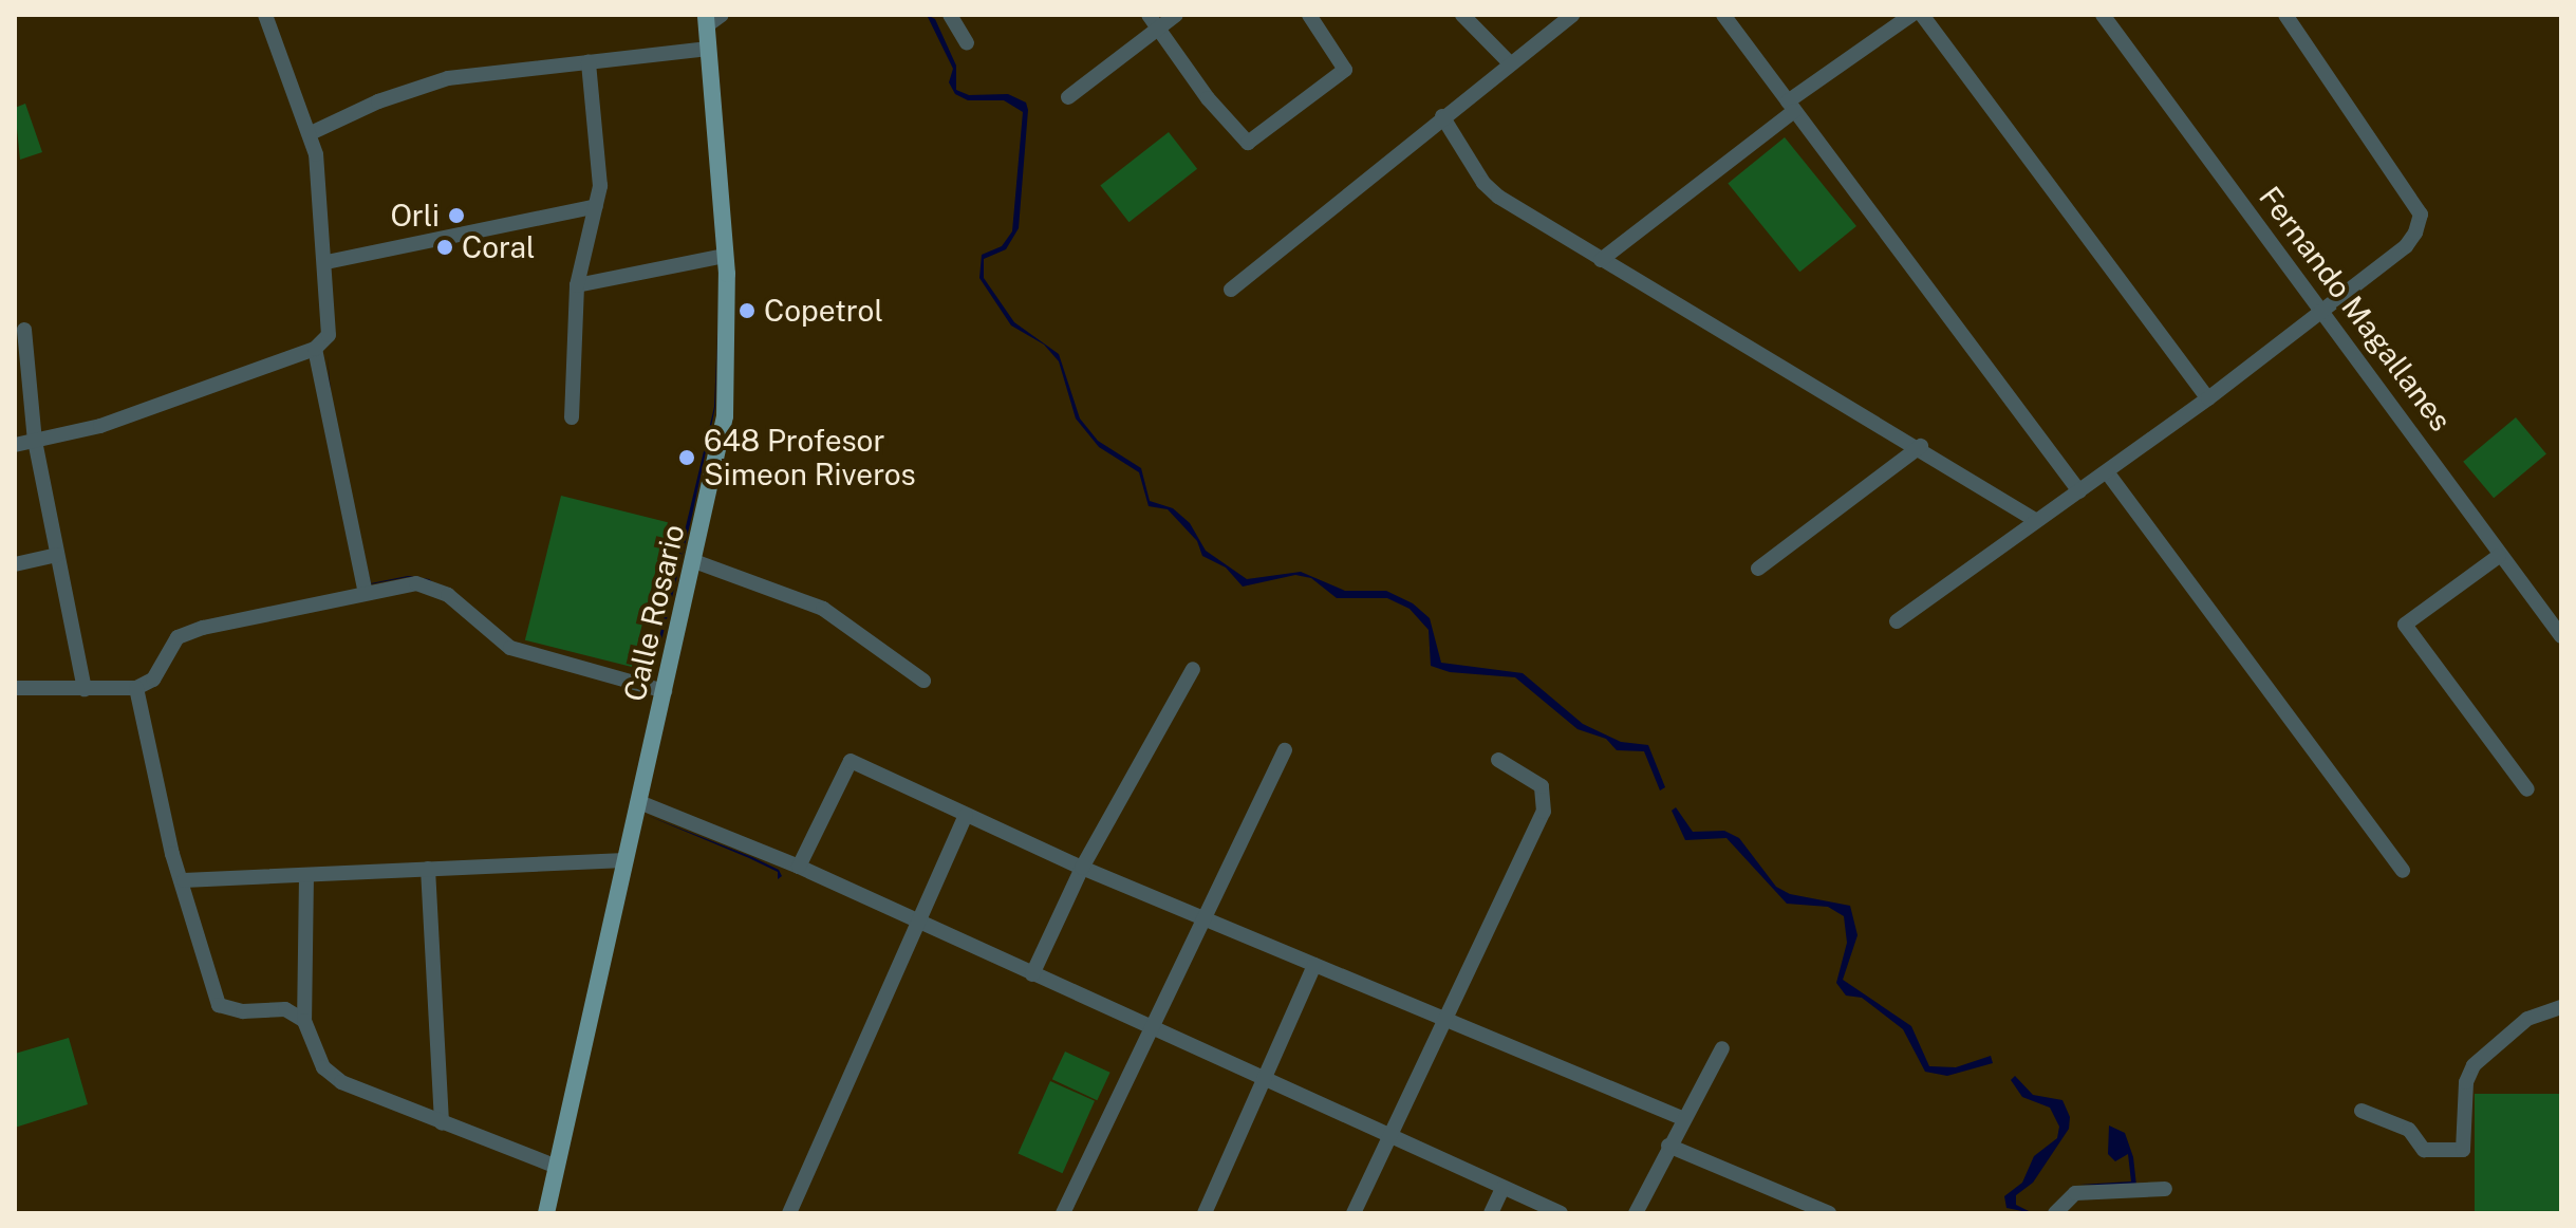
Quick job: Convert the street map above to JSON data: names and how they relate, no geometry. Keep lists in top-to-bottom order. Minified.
{"streets":{"main road":["Calle Rosario"],"street":["Fernando Magallanes"]},"places":["Orli","Coral","Copetrol","648 Profesor Simeon Riveros"]}
